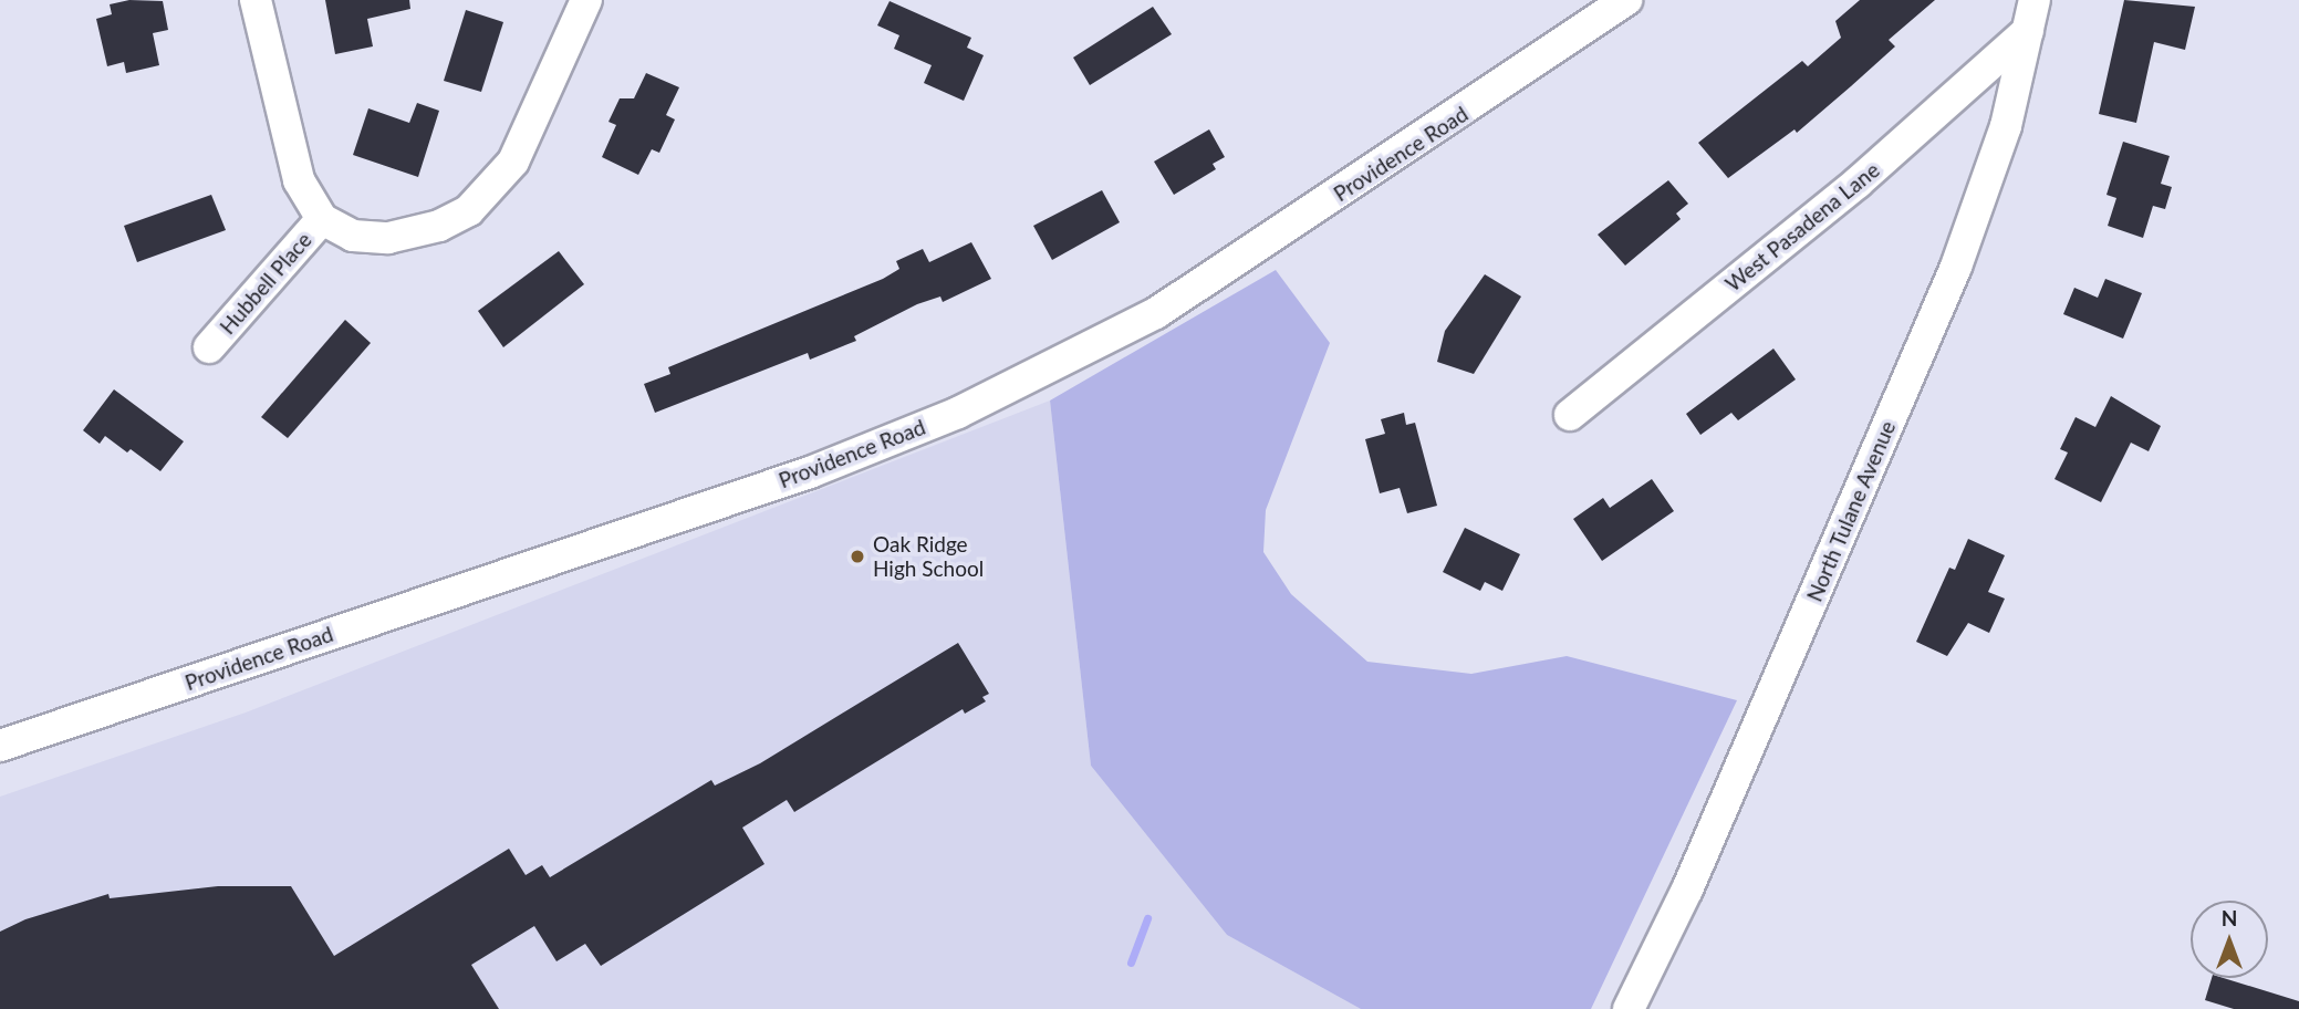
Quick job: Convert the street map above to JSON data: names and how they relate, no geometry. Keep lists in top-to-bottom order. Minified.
{"streets":{"street":["Providence Road","West Pasadena Lane","Hubbell Place","North Tulane Avenue"]},"crossings":[["West Pasadena Lane","North Tulane Avenue"]],"places":["Oak Ridge High School"],"north":"top"}
